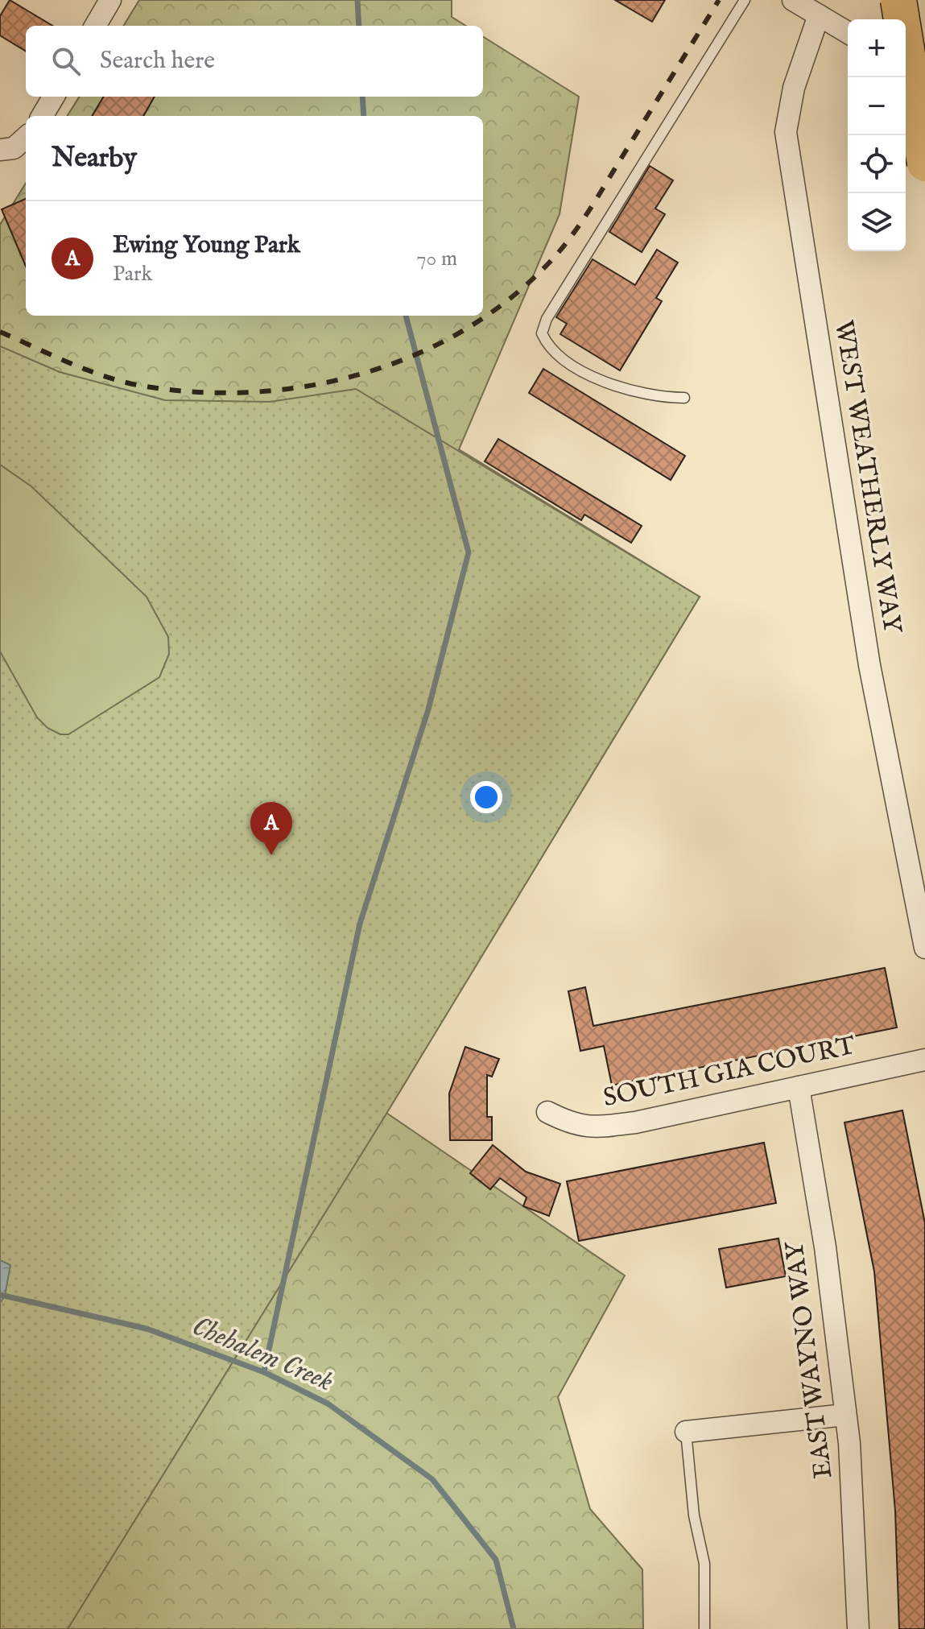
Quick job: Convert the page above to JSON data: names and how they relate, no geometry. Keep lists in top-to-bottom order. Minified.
{"streets":{"street":["WEST WEATHERLY WAY","SOUTH GIA COURT","EAST WAYNO WAY"]},"crossings":[["SOUTH GIA COURT","EAST WAYNO WAY"]],"water":["Chehalem Creek"],"page":{"map_buttons":["+","−"],"search":"Search here","heading":"Nearby","list":[{"mark":"A","name":"Ewing Young Park","note":"Park","value":"70 m"}],"pins":"A"}}
